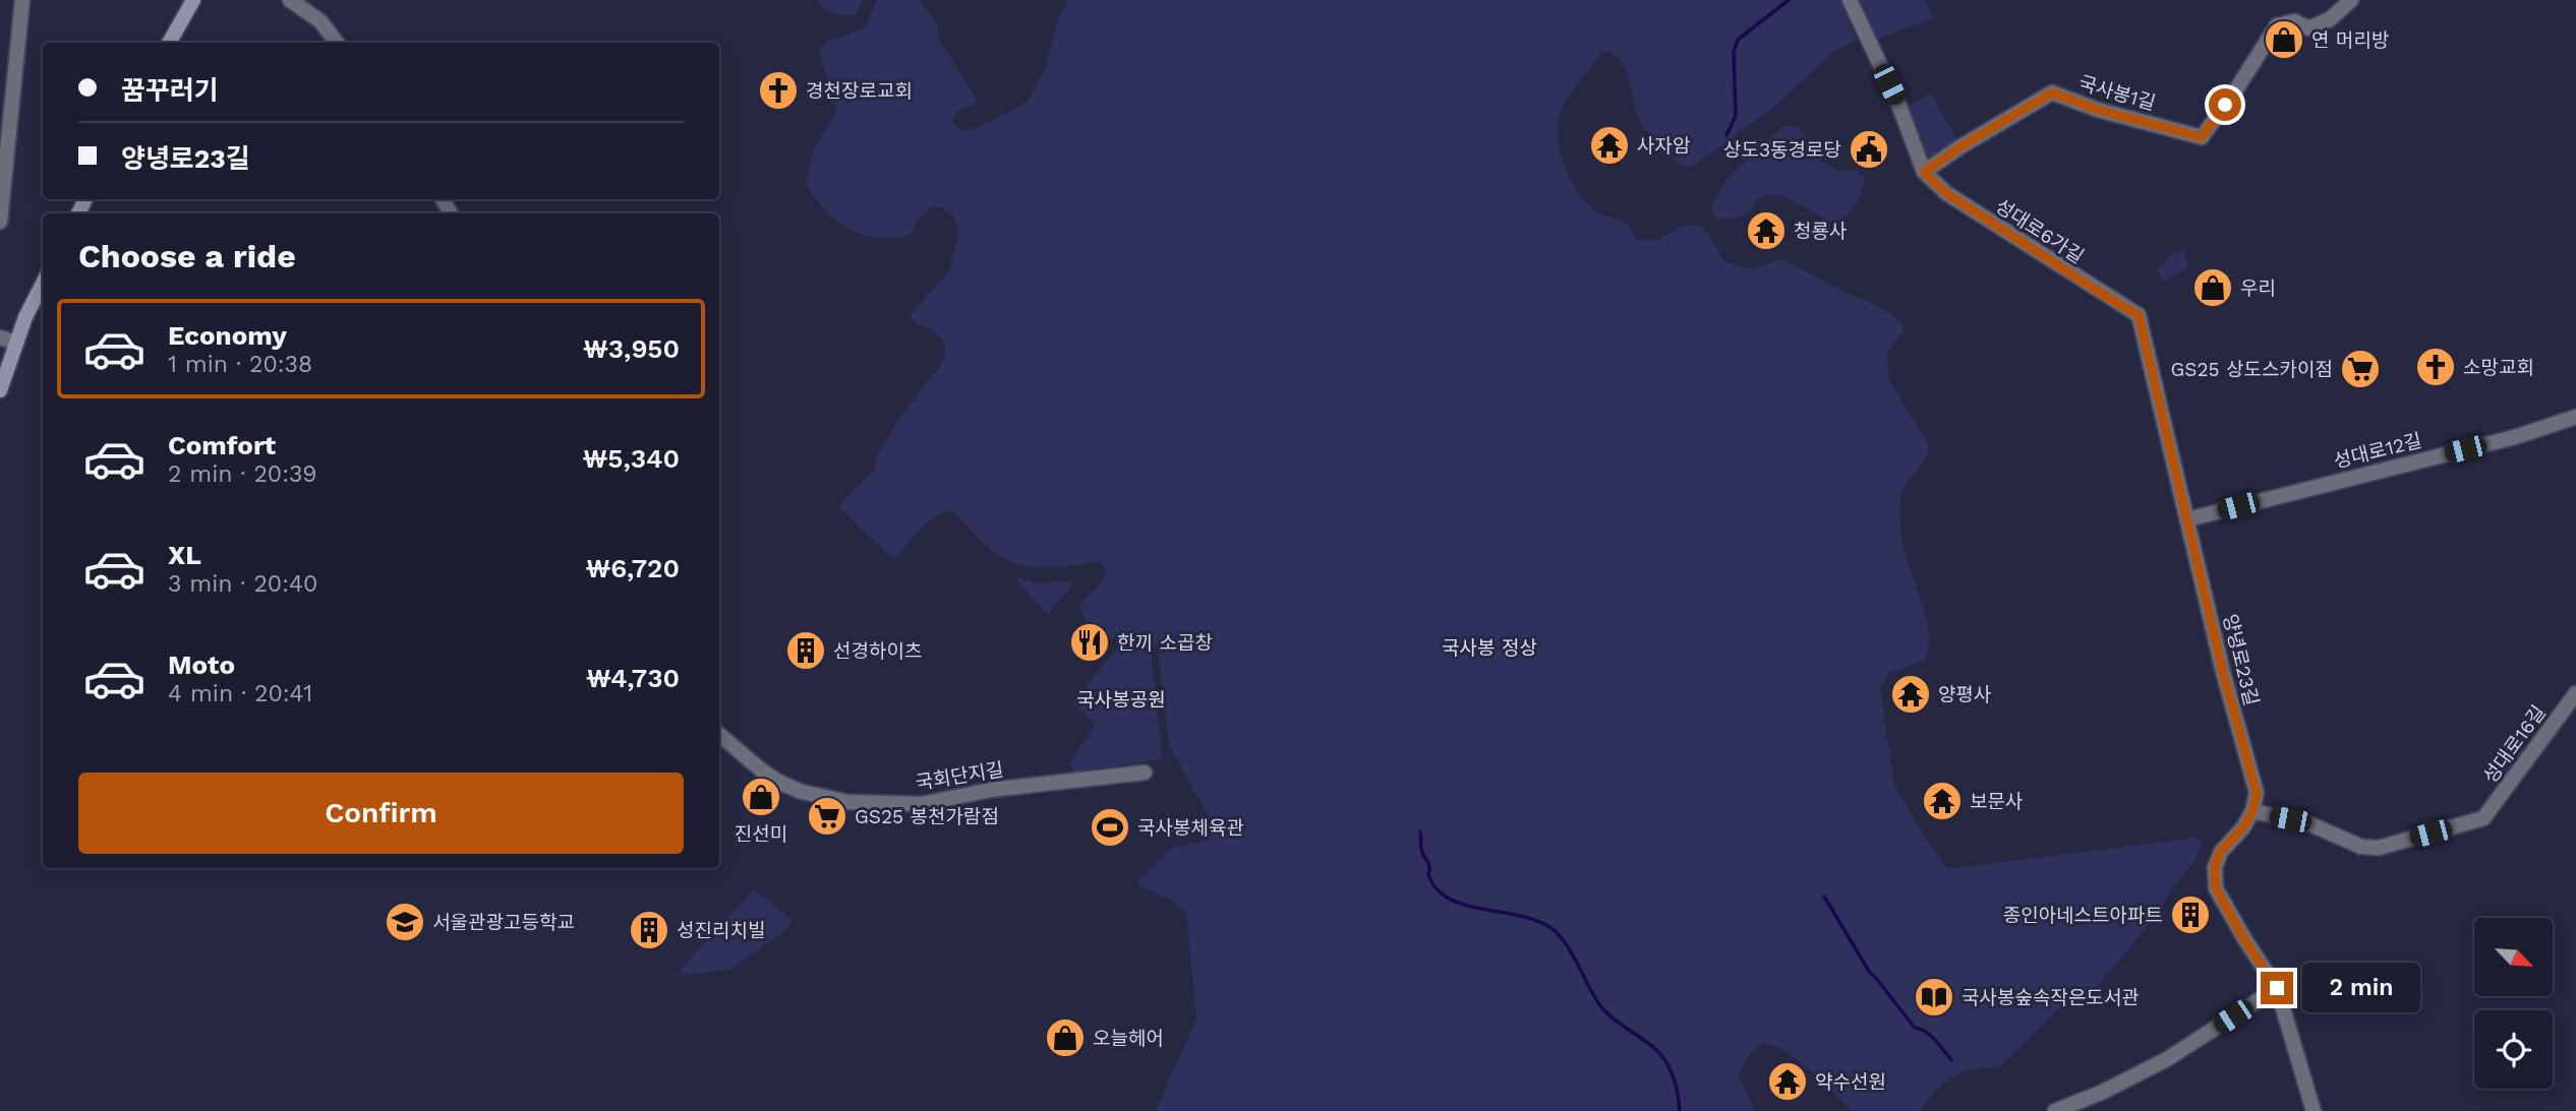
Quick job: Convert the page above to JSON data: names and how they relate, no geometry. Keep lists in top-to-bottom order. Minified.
{"streets":{"street":["국사봉1길","성대로6가길","성대로12길","양녕로23길","성대로16길","국회단지길"]},"crossings":[["국사봉1길","성대로6가길"],["성대로6가길","양녕로23길"],["성대로12길","양녕로23길"],["양녕로23길","성대로16길"]],"parks":["국사봉 정상","국사봉공원"],"places":{"shop":["연 머리방","우리","진선미","오늘헤어"],"church":["경천장로교회","소망교회"],"temple":["사자암","청룡사","양평사","보문사","약수선원"],"public building":["상도3동경로당"],"supermarket":["GS25 상도스카이점","GS25 봉천가람점"],"restaurant":["한끼 소곱창"],"building":["선경하이츠","종인아네스트아파트","성진리치빌"],"sports":["국사봉체육관"],"school or university":["서울관광고등학교"],"library":["국사봉숲속작은도서관"]},"north":"bottom right","page":{"banner":["꿈꾸러기","양녕로23길"],"heading":"Choose a ride","list":[{"name":"Economy","note":"1 min · 20:38","value":"₩3,950"},{"name":"Comfort","note":"2 min · 20:39","value":"₩5,340"},{"name":"XL","note":"3 min · 20:40","value":"₩6,720"},{"name":"Moto","note":"4 min · 20:41","value":"₩4,730"}],"buttons":"Confirm","bubble":"2 min"}}
